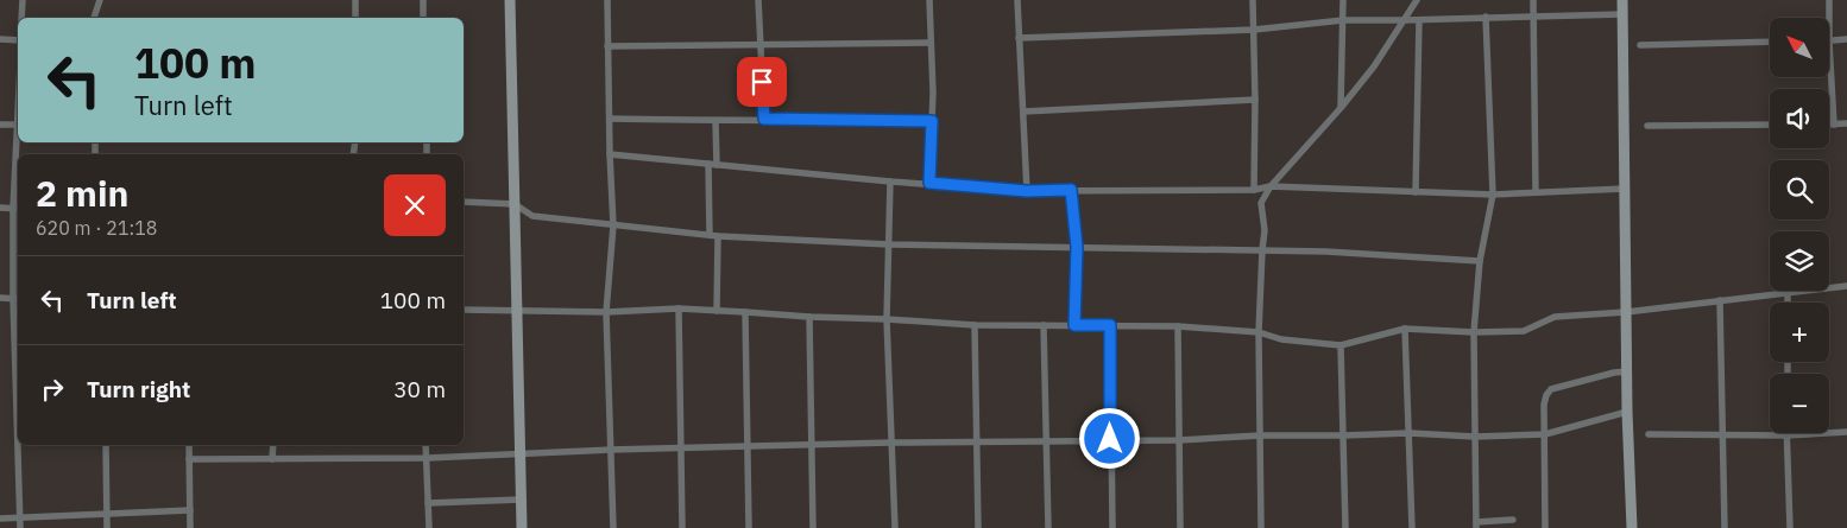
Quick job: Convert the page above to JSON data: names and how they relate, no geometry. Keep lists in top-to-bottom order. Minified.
{"north":"top left","page":{"map_buttons":["+","−"],"turn":["100 m","Turn left"],"heading":["2 min","620 m · 21:18"],"list":[{"name":"Turn left","value":"100 m"},{"name":"Turn right","value":"30 m"}]}}
